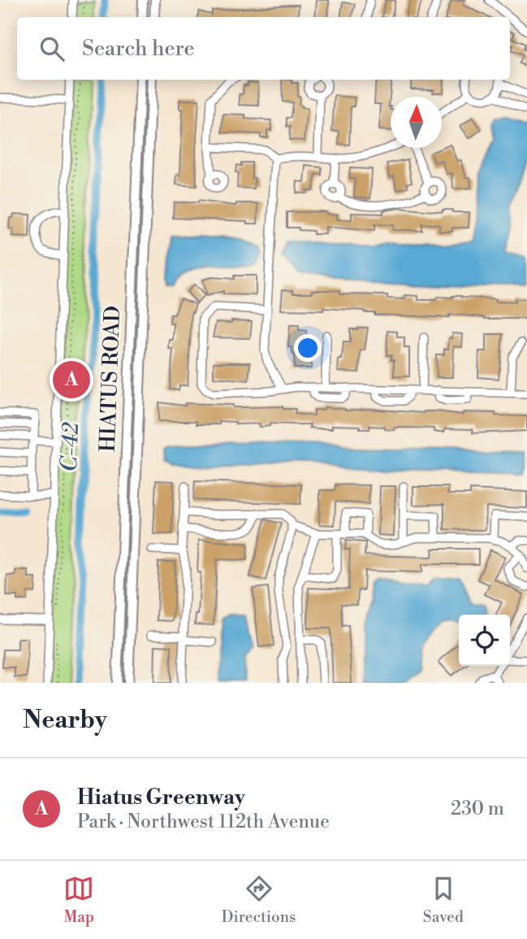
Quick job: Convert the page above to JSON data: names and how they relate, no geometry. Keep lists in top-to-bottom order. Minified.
{"streets":{"main road":["HIATUS ROAD"]},"water":["C-42"],"north":"top","page":{"search":"Search here","pins":"A","heading":"Nearby","list":[{"mark":"A","name":"Hiatus Greenway","note":"Park · Northwest 112th Avenue","value":"230 m"}],"nav":["Map","Directions","Saved"]}}
